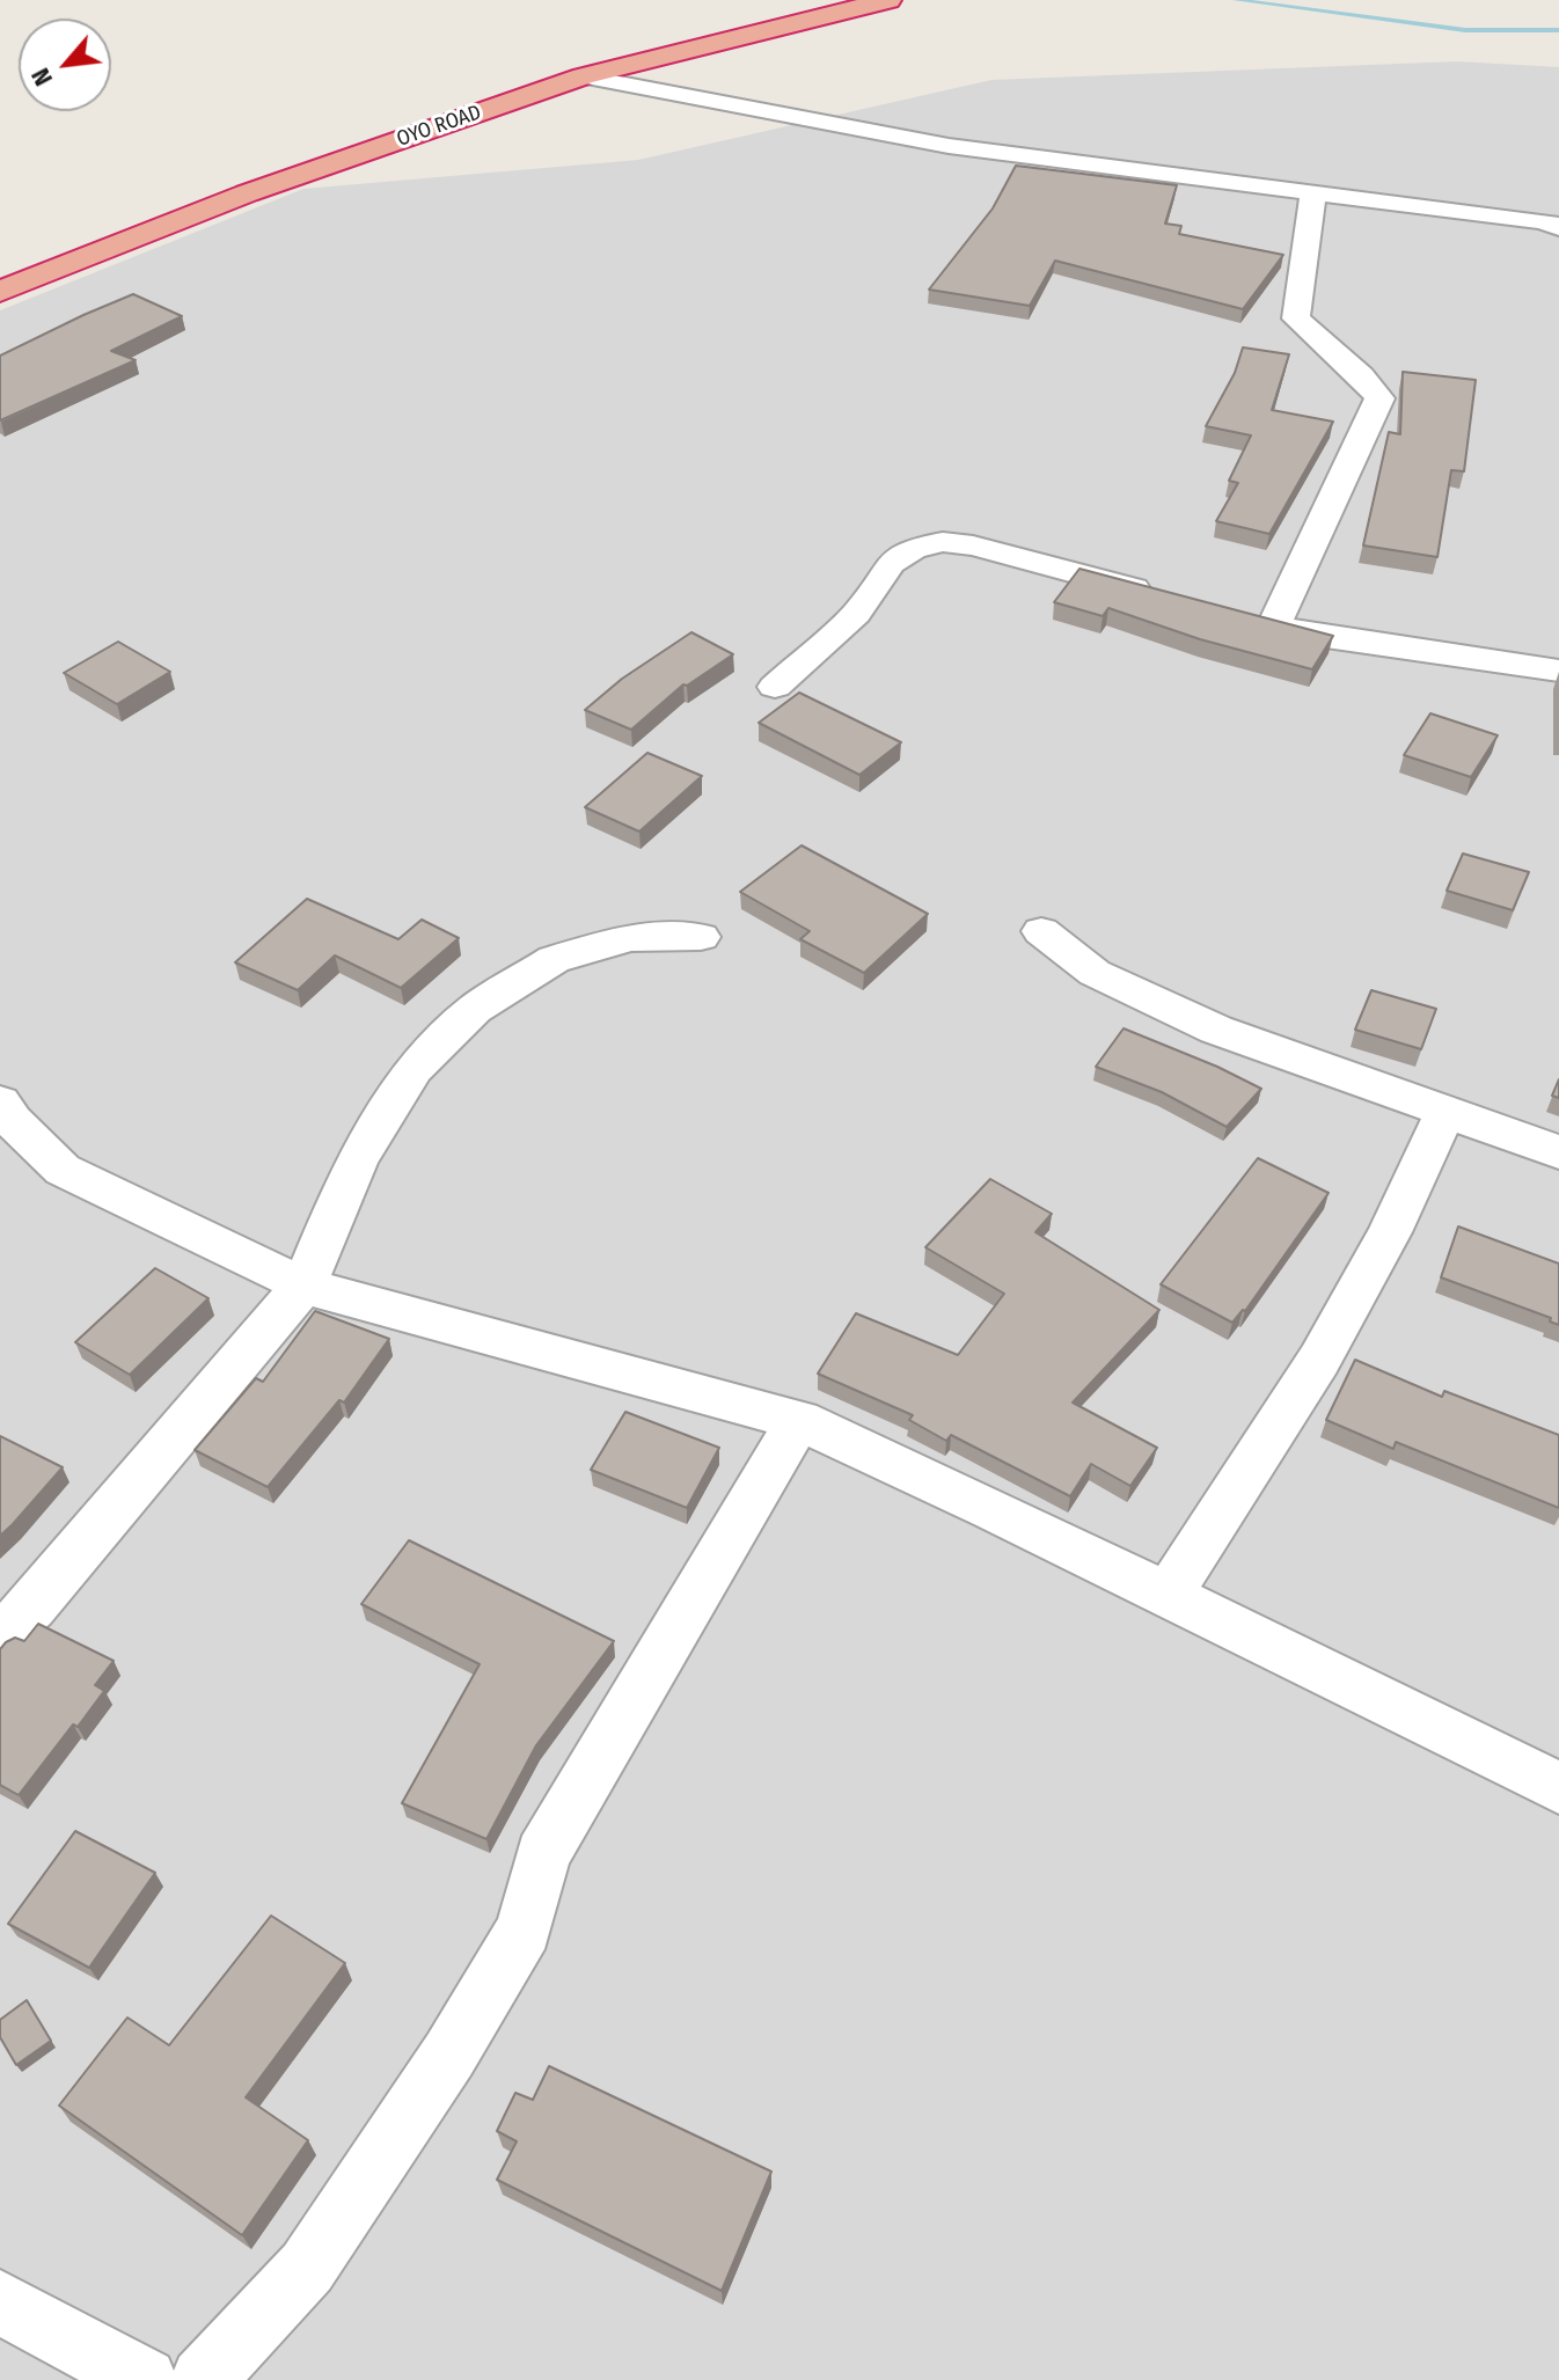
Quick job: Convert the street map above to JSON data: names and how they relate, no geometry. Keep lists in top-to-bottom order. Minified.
{"streets":{"highway":["OYO ROAD"]},"north":"bottom left"}
